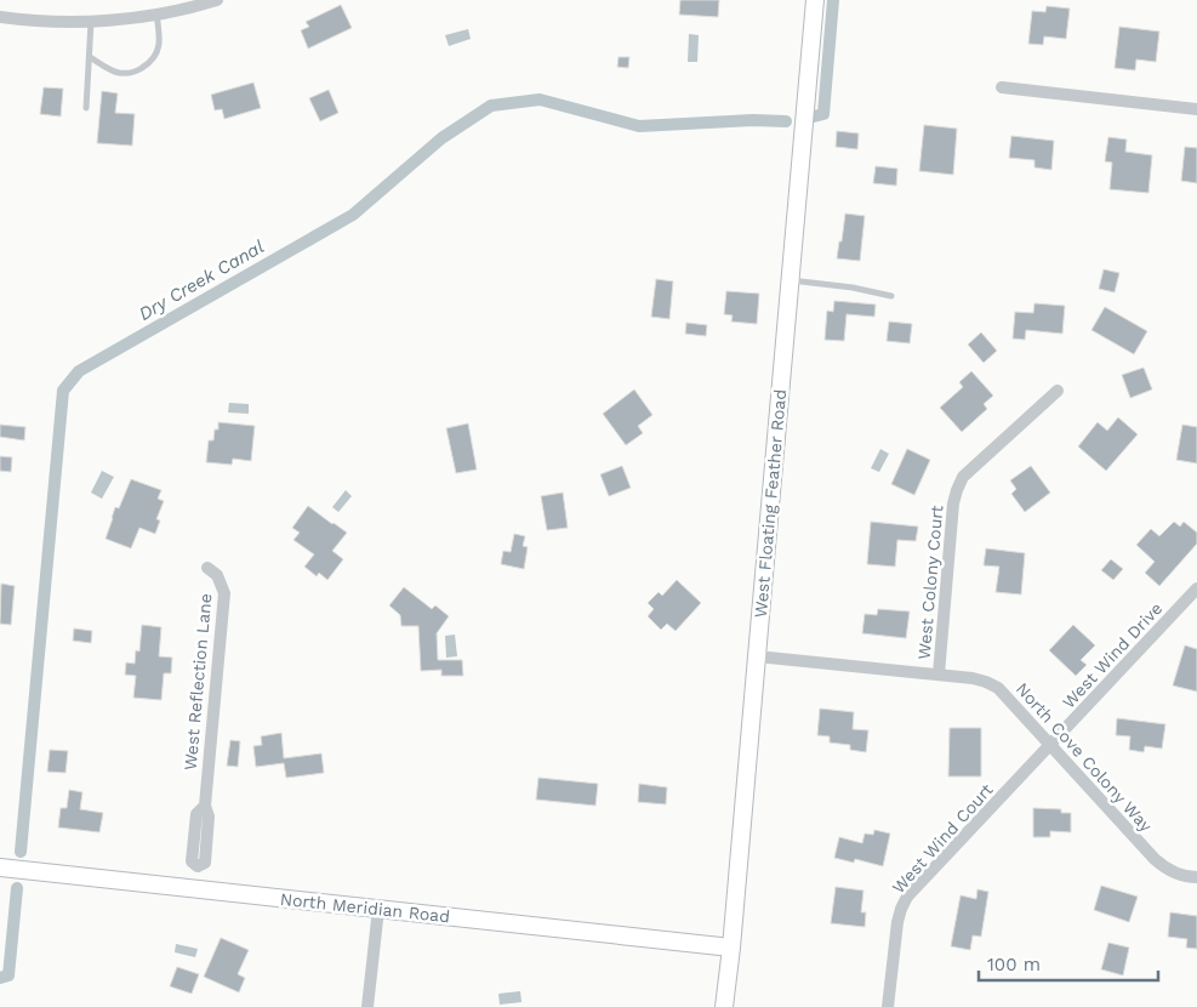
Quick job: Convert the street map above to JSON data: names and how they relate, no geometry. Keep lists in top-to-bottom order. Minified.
{"streets":{"main road":["West Floating Feather Road","North Meridian Road"],"street":["West Colony Court","West Wind Drive","West Reflection Lane","North Cove Colony Way","West Wind Court"]},"crossings":[["West Floating Feather Road","North Cove Colony Way"],["West Floating Feather Road","North Meridian Road"],["West Colony Court","North Cove Colony Way"],["West Wind Drive","North Cove Colony Way"],["West Wind Drive","West Wind Court"],["West Reflection Lane","North Meridian Road"],["North Cove Colony Way","West Wind Court"]],"water":["Dry Creek Canal"],"scale_bar":"100 m"}
